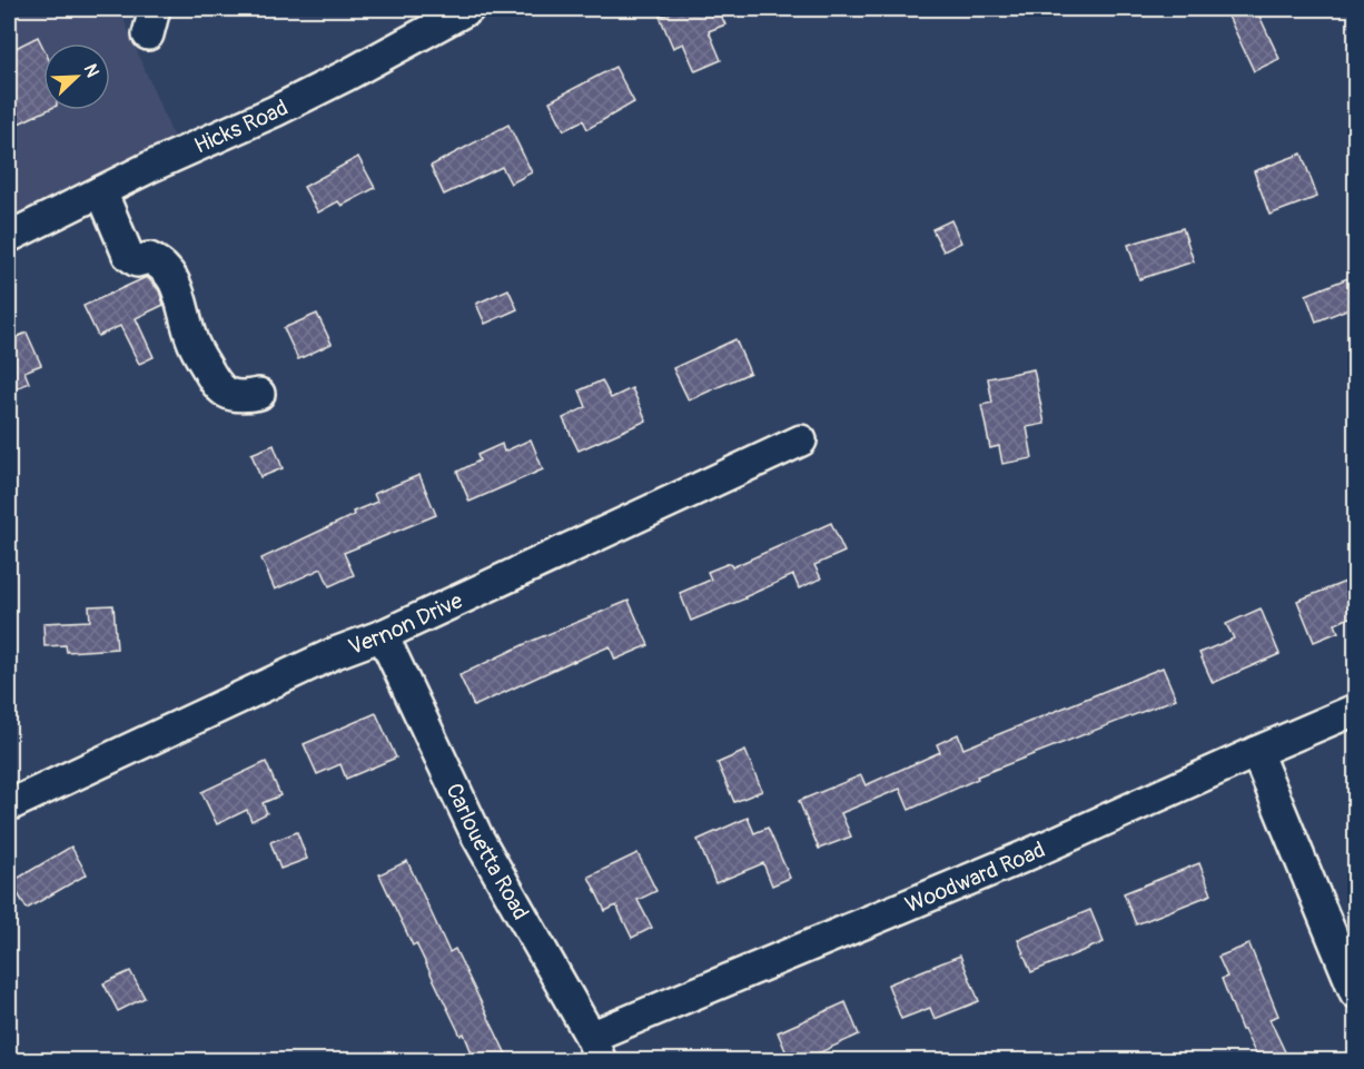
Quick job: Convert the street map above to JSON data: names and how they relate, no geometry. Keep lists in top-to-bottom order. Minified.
{"streets":{"street":["Hicks Road","Vernon Drive","Carlouetta Road","Woodward Road"]},"crossings":[["Vernon Drive","Carlouetta Road"],["Carlouetta Road","Woodward Road"]],"north":"top right"}
